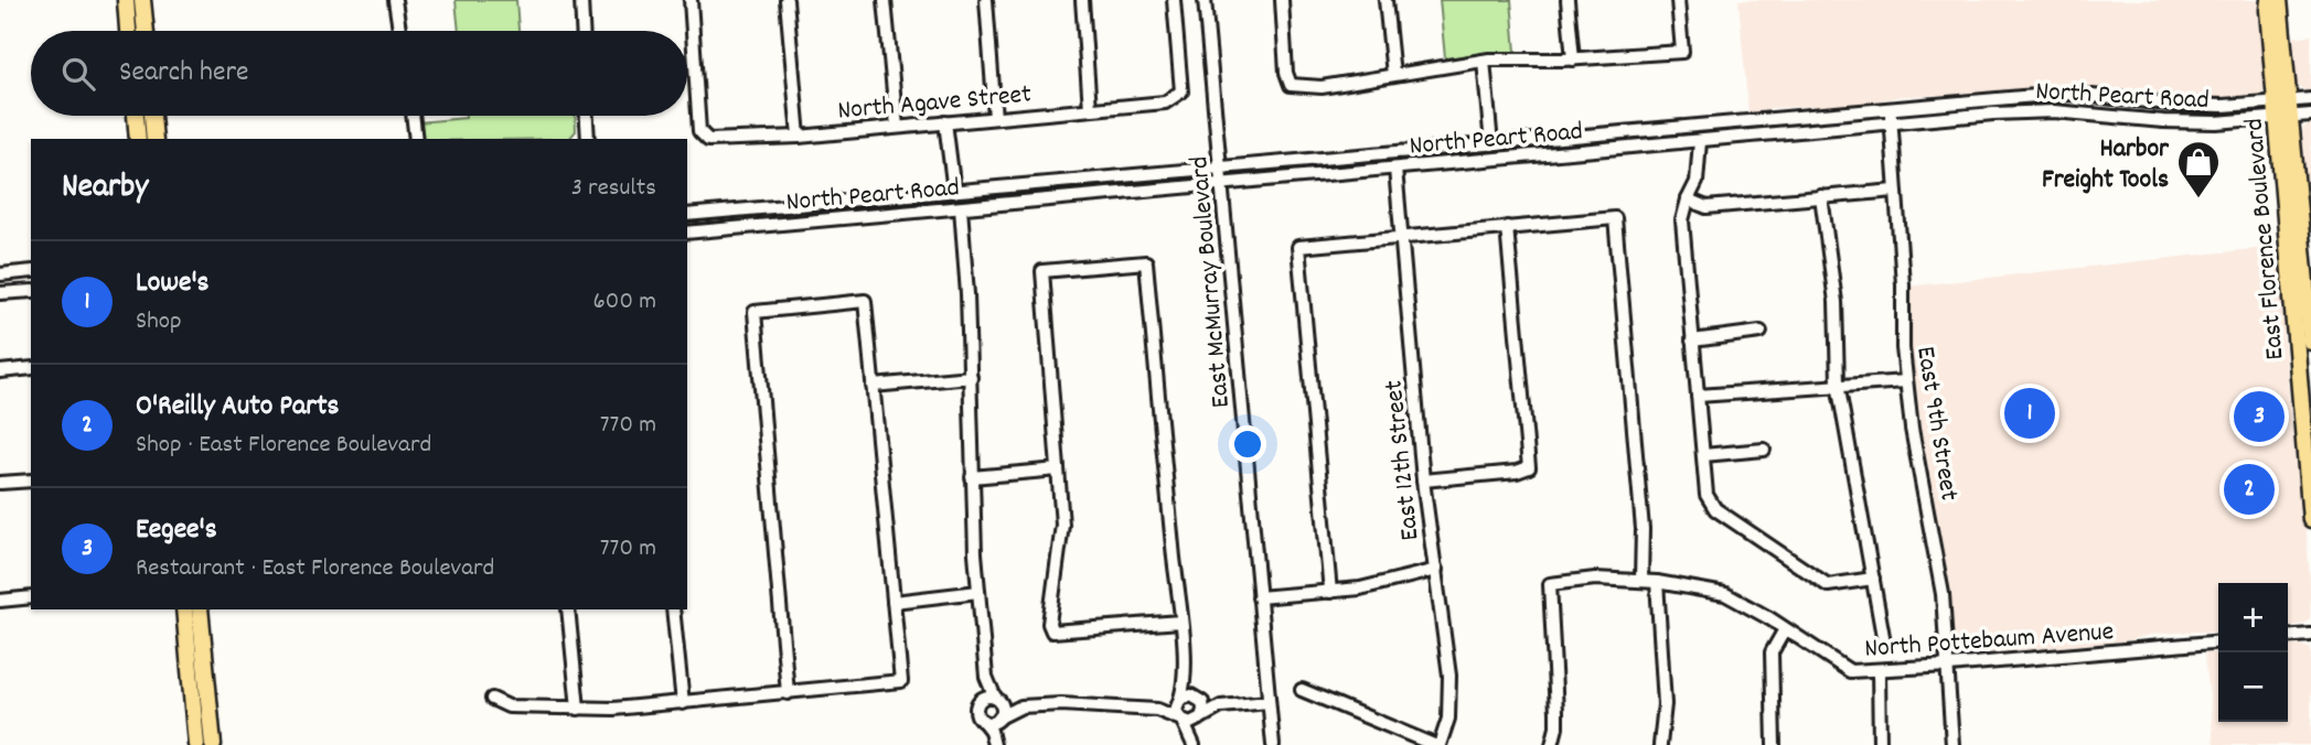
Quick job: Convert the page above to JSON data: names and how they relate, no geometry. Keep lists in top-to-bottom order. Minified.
{"streets":{"main road":["East Florence Boulevard"],"street":["North Peart Road","North Agave Street","East McMurray Boulevard","East 9th Street","East 12th Street","North Pottebaum Avenue"]},"crossings":[["North Peart Road","East Florence Boulevard"],["North Peart Road","East McMurray Boulevard"],["North Peart Road","East 9th Street"],["North Peart Road","East 12th Street"],["East 9th Street","North Pottebaum Avenue"]],"places":{"shop":["Harbor Freight Tools"]},"page":{"search":"Search here","heading":["Nearby","3 results"],"list":[{"mark":"1","name":"Lowe's","note":"Shop","value":"600 m"},{"mark":"2","name":"O'Reilly Auto Parts","note":"Shop · East Florence Boulevard","value":"770 m"},{"mark":"3","name":"Eegee's","note":"Restaurant · East Florence Boulevard","value":"770 m"}],"pins":["1","3","2"],"map_buttons":["+","−"]}}
